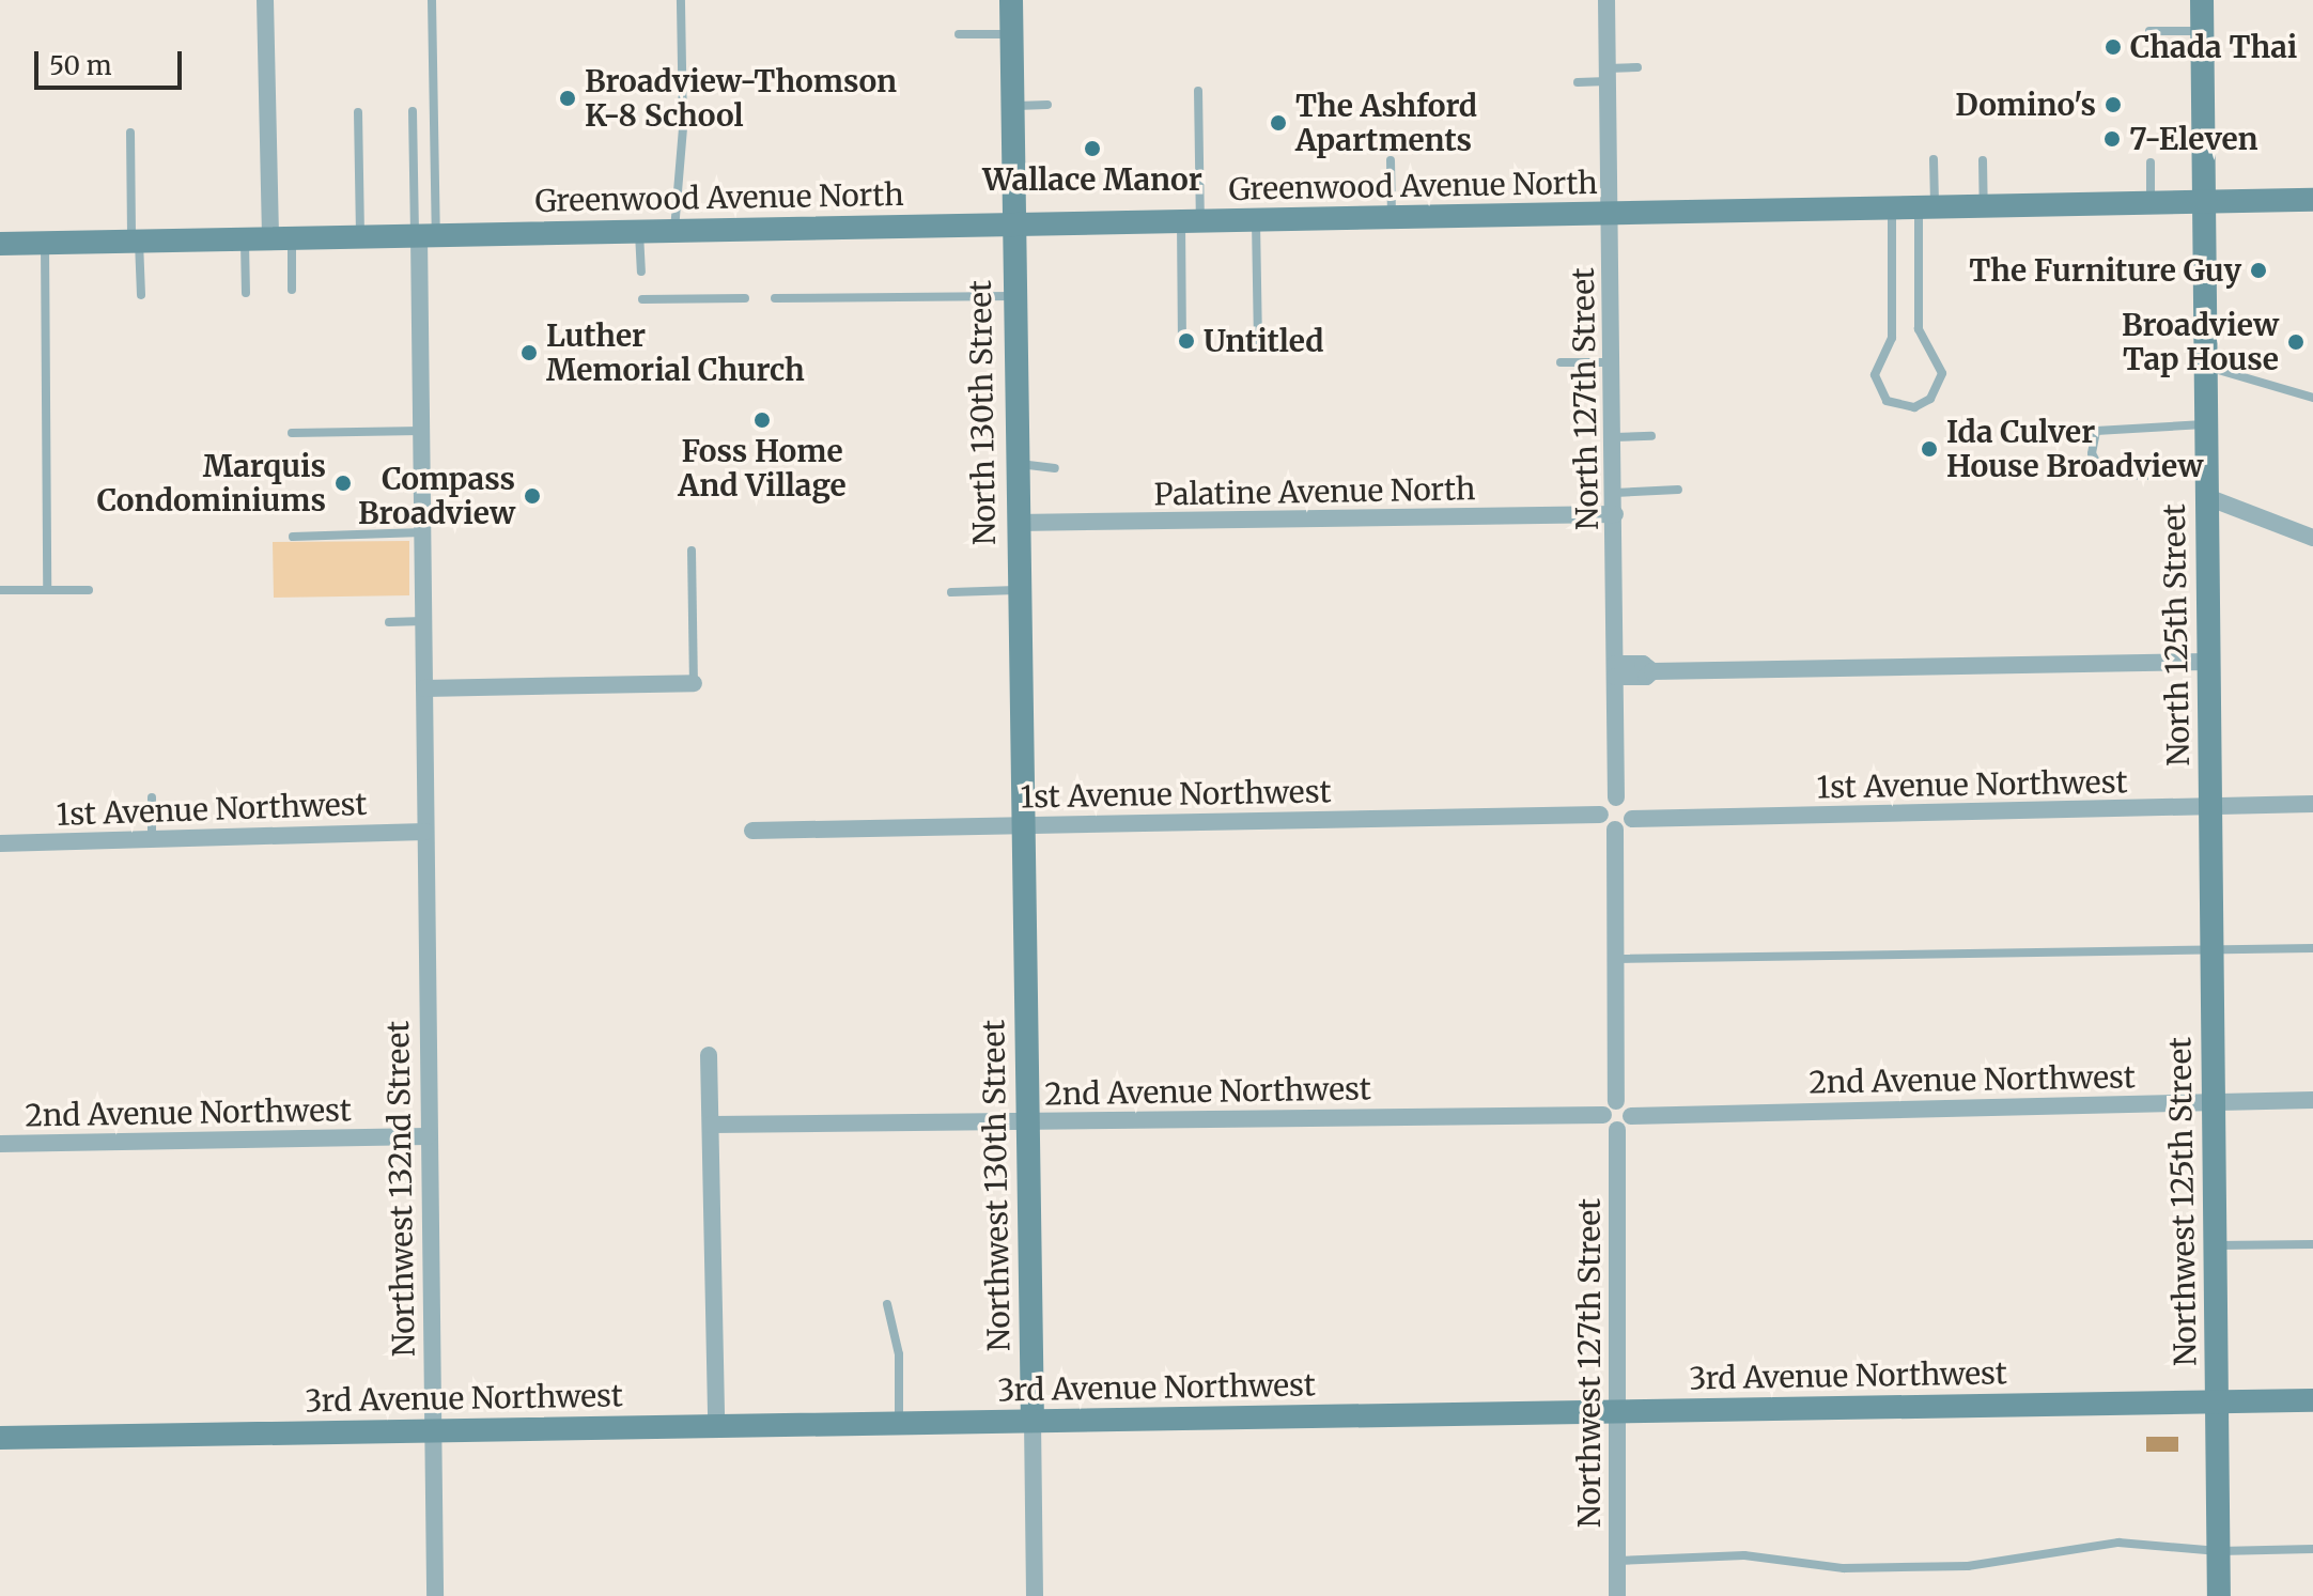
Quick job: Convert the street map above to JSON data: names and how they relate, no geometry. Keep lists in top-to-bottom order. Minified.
{"streets":{"street":["Greenwood Avenue North","North 127th Street","North 130th Street","Palatine Avenue North","North 125th Street","1st Avenue Northwest","2nd Avenue Northwest","Northwest 130th Street","Northwest 132nd Street","Northwest 125th Street","Northwest 127th Street","3rd Avenue Northwest"]},"crossings":[["Greenwood Avenue North","North 127th Street"],["Greenwood Avenue North","North 130th Street"],["Greenwood Avenue North","North 125th Street"],["Greenwood Avenue North","Northwest 132nd Street"],["North 127th Street","Palatine Avenue North"],["North 127th Street","1st Avenue Northwest"],["North 130th Street","Palatine Avenue North"],["North 130th Street","1st Avenue Northwest"],["North 130th Street","Northwest 130th Street"],["North 125th Street","1st Avenue Northwest"],["North 125th Street","Northwest 125th Street"],["1st Avenue Northwest","Northwest 130th Street"],["1st Avenue Northwest","Northwest 132nd Street"],["1st Avenue Northwest","Northwest 125th Street"],["2nd Avenue Northwest","Northwest 130th Street"],["2nd Avenue Northwest","Northwest 132nd Street"],["2nd Avenue Northwest","Northwest 125th Street"],["2nd Avenue Northwest","Northwest 127th Street"],["Northwest 130th Street","3rd Avenue Northwest"],["Northwest 132nd Street","3rd Avenue Northwest"],["Northwest 125th Street","3rd Avenue Northwest"],["Northwest 127th Street","3rd Avenue Northwest"]],"places":["Chada Thai","Broadview-Thomson K-8 School","Domino's","The Ashford Apartments","7-Eleven","Wallace Manor","The Furniture Guy","Untitled","Broadview Tap House","Luther Memorial Church","Foss Home And Village","Ida Culver House Broadview","Marquis Condominiums","Compass Broadview"],"scale_bar":"50 m"}
